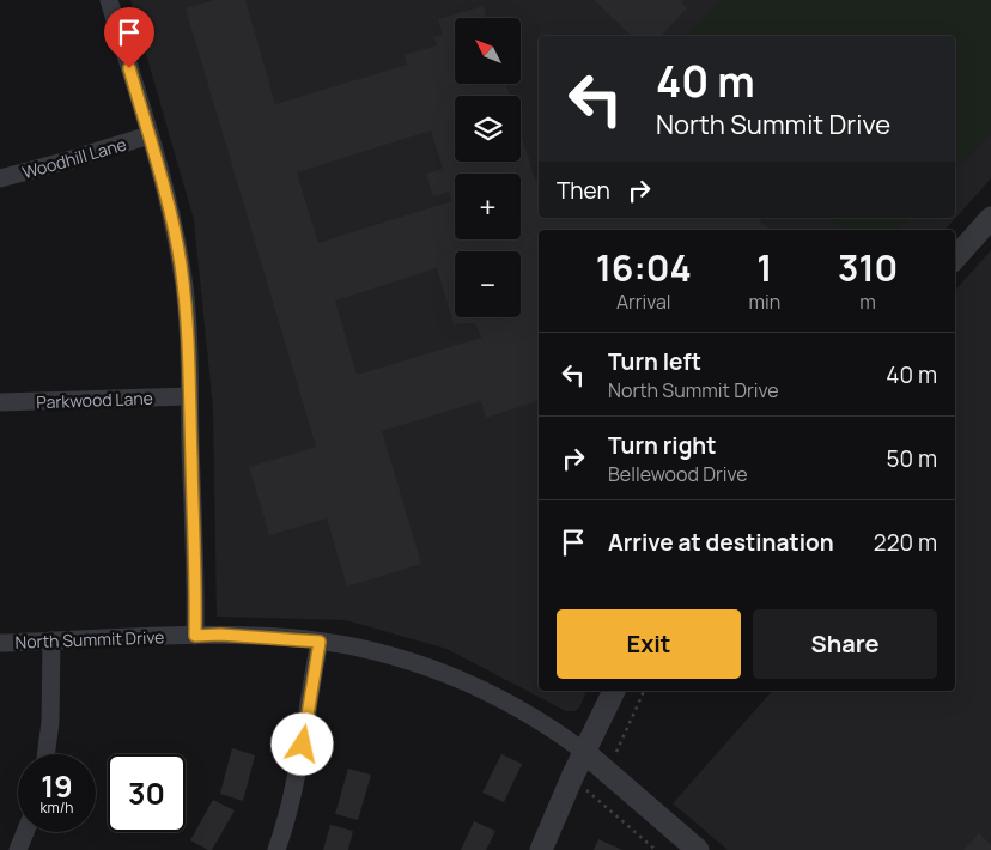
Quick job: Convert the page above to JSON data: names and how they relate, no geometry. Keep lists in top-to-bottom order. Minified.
{"streets":{"street":["Woodhill Lane","Parkwood Lane","North Summit Drive"]},"north":"top left","page":{"map_buttons":["+","−"],"turn":["40 m","North Summit Drive"],"then":"Then","eta":["16:04","Arrival","1","min","310","m"],"list":[{"name":"Turn left","note":"North Summit Drive","value":"40 m"},{"name":"Turn right","note":"Bellewood Drive","value":"50 m"},{"name":"Arrive at destination","value":"220 m"}],"buttons":["Exit","Share"],"speed":"19 km/h","limit":"30"}}
